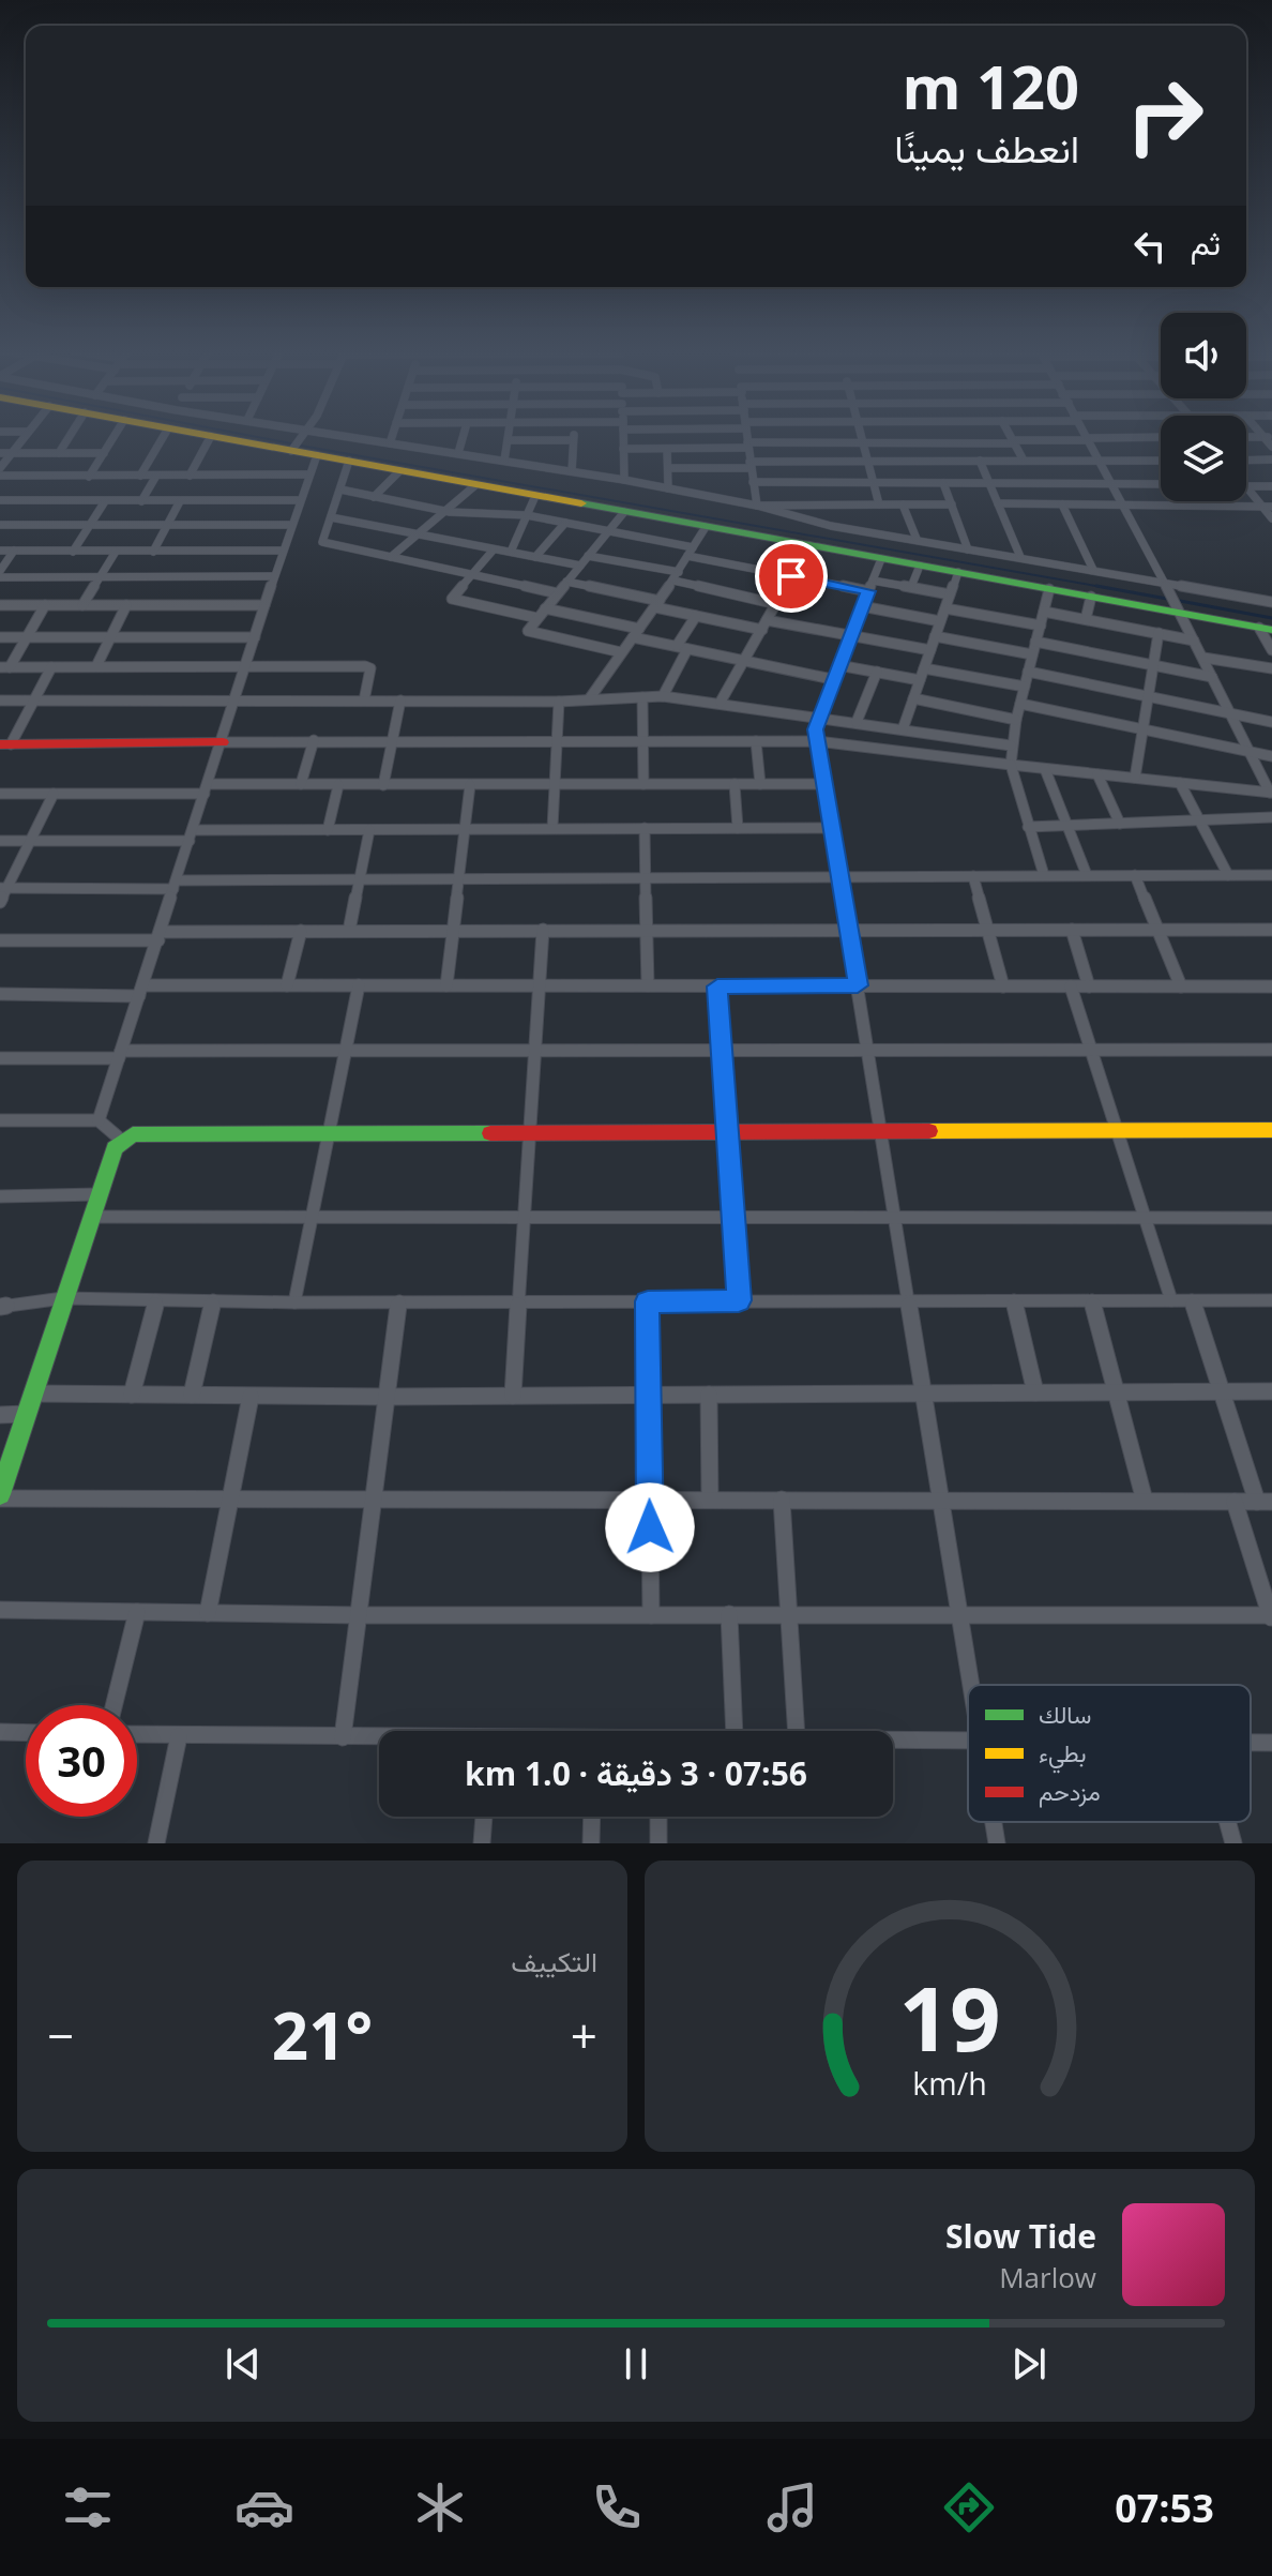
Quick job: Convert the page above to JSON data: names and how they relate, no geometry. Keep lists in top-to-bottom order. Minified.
{"legend":["سالك","بطيء","مزدحم"],"page":{"turn":["120 m","انعطف يمينًا"],"then":"ثم","limit":"30","trip":"07:56 · 3 دقيقة · 1.0 km","tile":"التكييف","heat":["−","21°","+"],"song":["Slow Tide","Marlow"],"tabs":"07:53","gauge":["19","km/h"]}}
